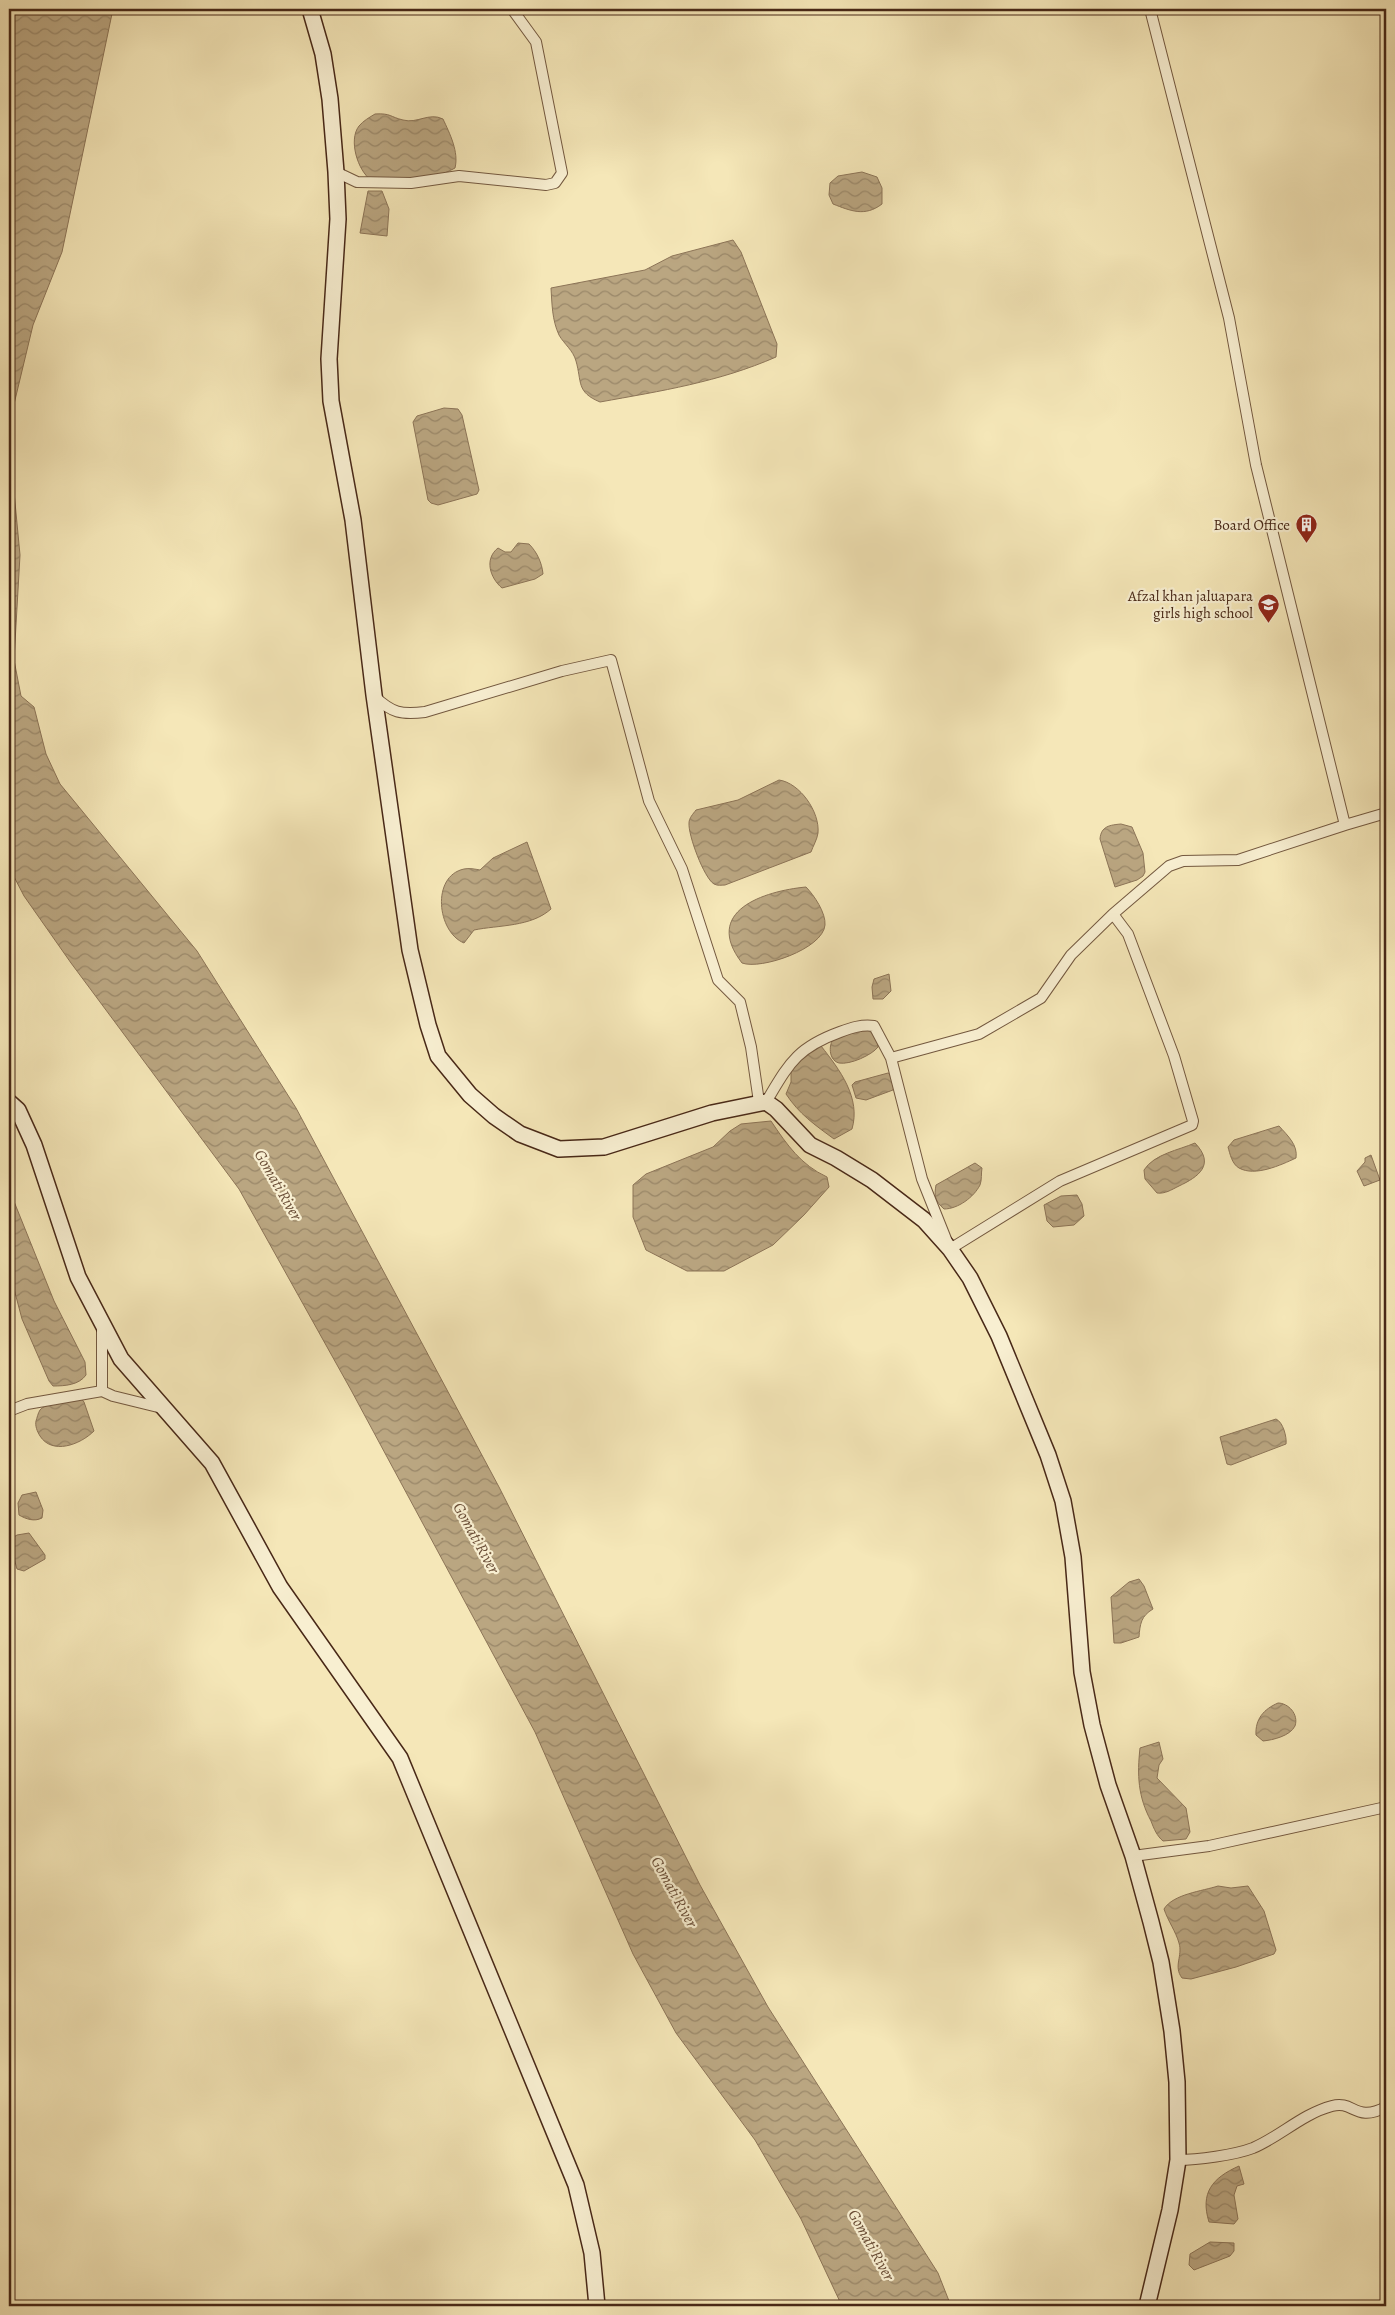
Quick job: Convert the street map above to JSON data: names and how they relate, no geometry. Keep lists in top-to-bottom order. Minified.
{"water":["Gomati River"],"places":{"building":["Board Office"],"school or university":["Afzal khan jaluapara girls high school"]}}
